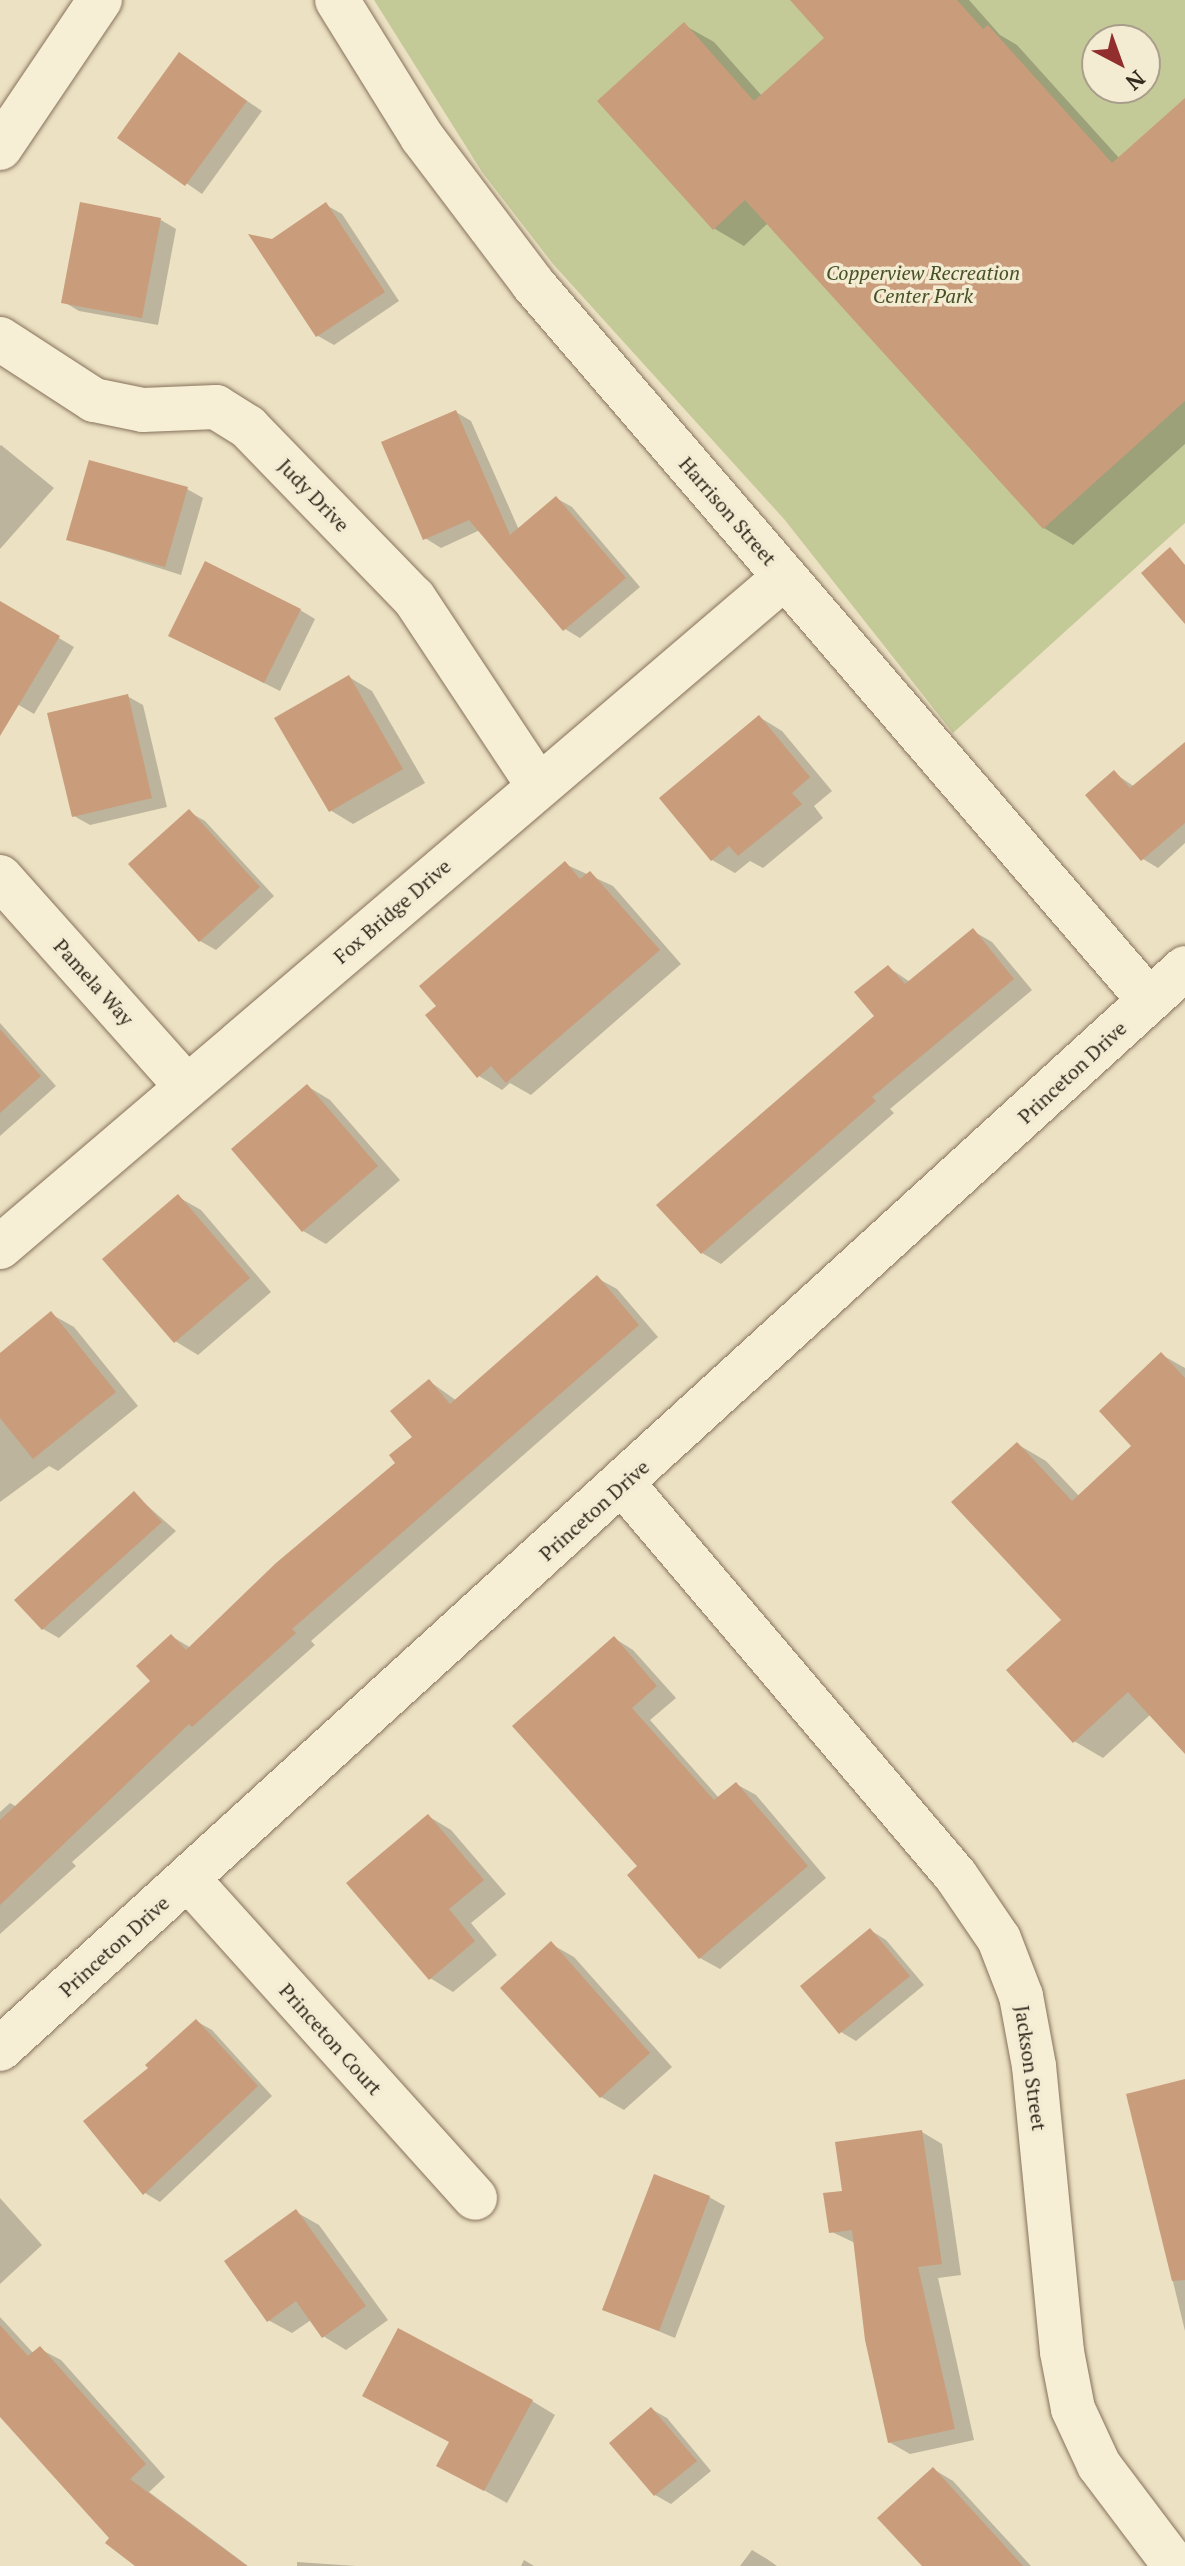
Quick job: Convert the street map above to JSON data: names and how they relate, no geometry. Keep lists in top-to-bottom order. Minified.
{"streets":{"street":["Judy Drive","Harrison Street","Fox Bridge Drive","Pamela Way","Princeton Drive","Princeton Court","Jackson Street"]},"crossings":[["Judy Drive","Fox Bridge Drive"],["Harrison Street","Fox Bridge Drive"],["Harrison Street","Princeton Drive"],["Fox Bridge Drive","Pamela Way"],["Princeton Drive","Princeton Court"],["Princeton Drive","Jackson Street"]],"parks":["Copperview Recreation Center Park"],"north":"bottom right"}
